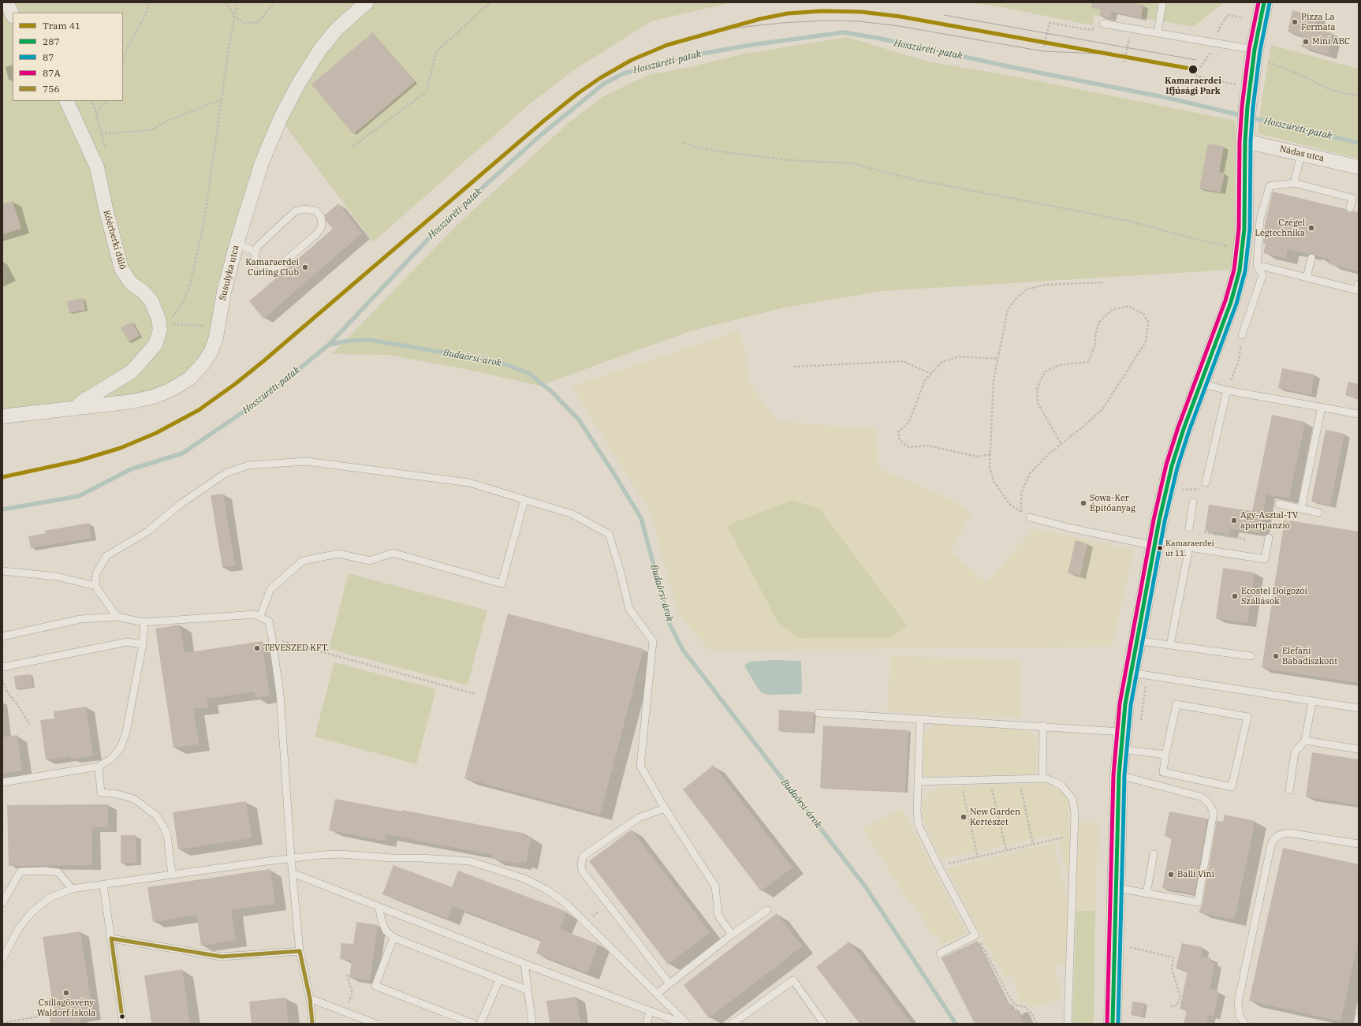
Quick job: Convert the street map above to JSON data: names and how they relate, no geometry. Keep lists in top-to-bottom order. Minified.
{"streets":{"street":["Nádas utca","Kőérberki dűlő","Susulyka utca"]},"water":["Hosszúréti-patak","Budaörsi-árok"],"places":["Pizza La Fermata","Mini ABC","Kamaraerdei Ifjúsági Park","Czégel Légtechnika","Kamaraerdei Curling Club","Sowa-Ker Építőanyag","Ágy-Asztal-TV apartpanzió","Kamaraerdei út 11.","Ecostel Dolgozói Szállások","TEVESZED KFT.","Elefáni Babadiszkont","New Garden Kertészet","Balli Vini","Csillagösvény Waldorf Iskola"],"lines":["transit line 287","transit line 87A","transit line 87","tram line 41","transit line 756"],"legend":["Tram 41","287","87","87A","756"]}
